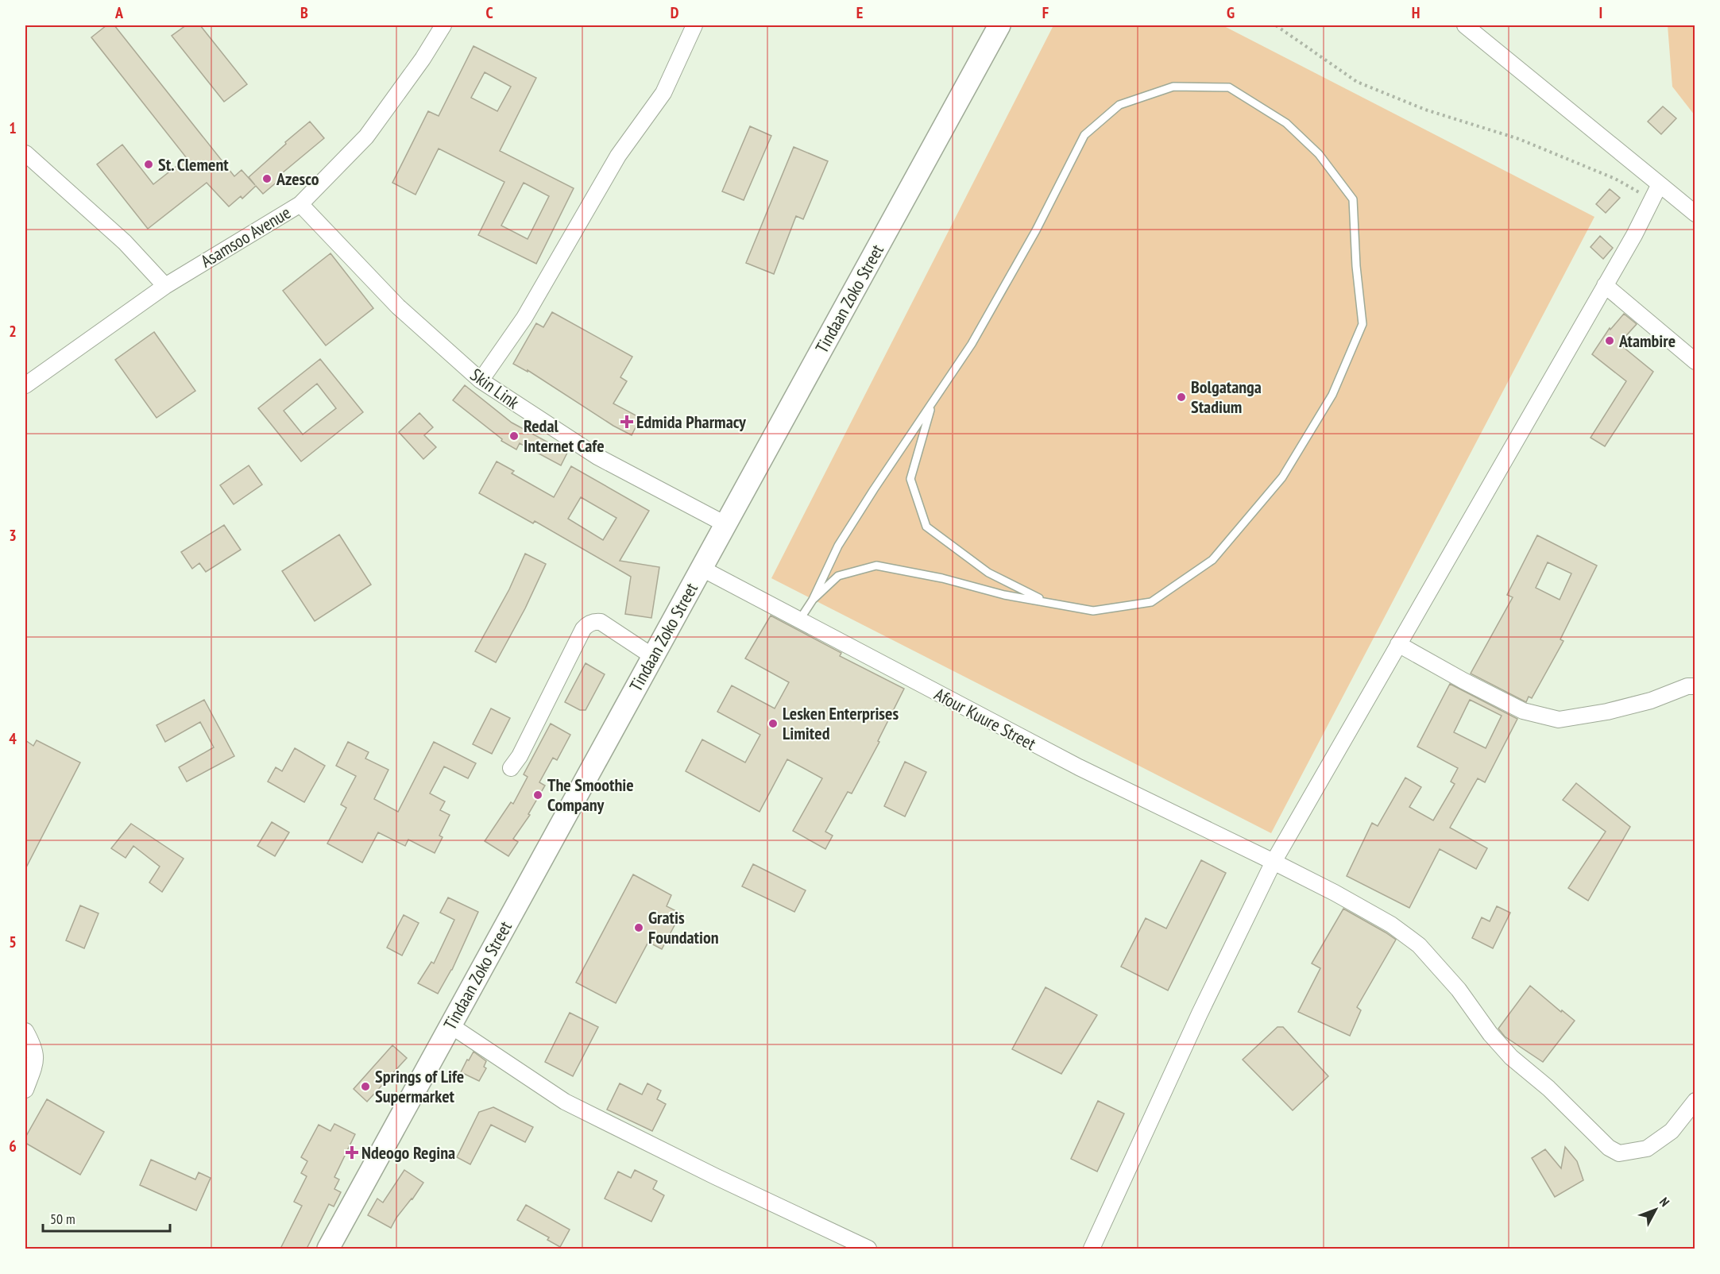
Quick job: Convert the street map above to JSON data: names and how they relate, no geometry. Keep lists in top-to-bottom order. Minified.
{"streets":{"main road":["Tindaan Zoko Street"],"street":["Asamsoo Avenue","Skin Link","Afour Kuure Street"]},"crossings":[["Asamsoo Avenue","Skin Link"],["Tindaan Zoko Street","Skin Link"],["Tindaan Zoko Street","Afour Kuure Street"]],"places":{"other":["St. Clement","Azesco","Atambire","Bolgatanga Stadium","Redal Internet Cafe","Lesken Enterprises Limited","The Smoothie Company","Gratis Foundation","Springs of Life Supermarket"],"health":["Edmida Pharmacy","Ndeogo Regina"]},"scale_bar":"50 m","north":"top right","grid":{"columns":["A","B","C","D","E","F","G","H","I"],"rows":["1","2","3","4","5","6"]}}
